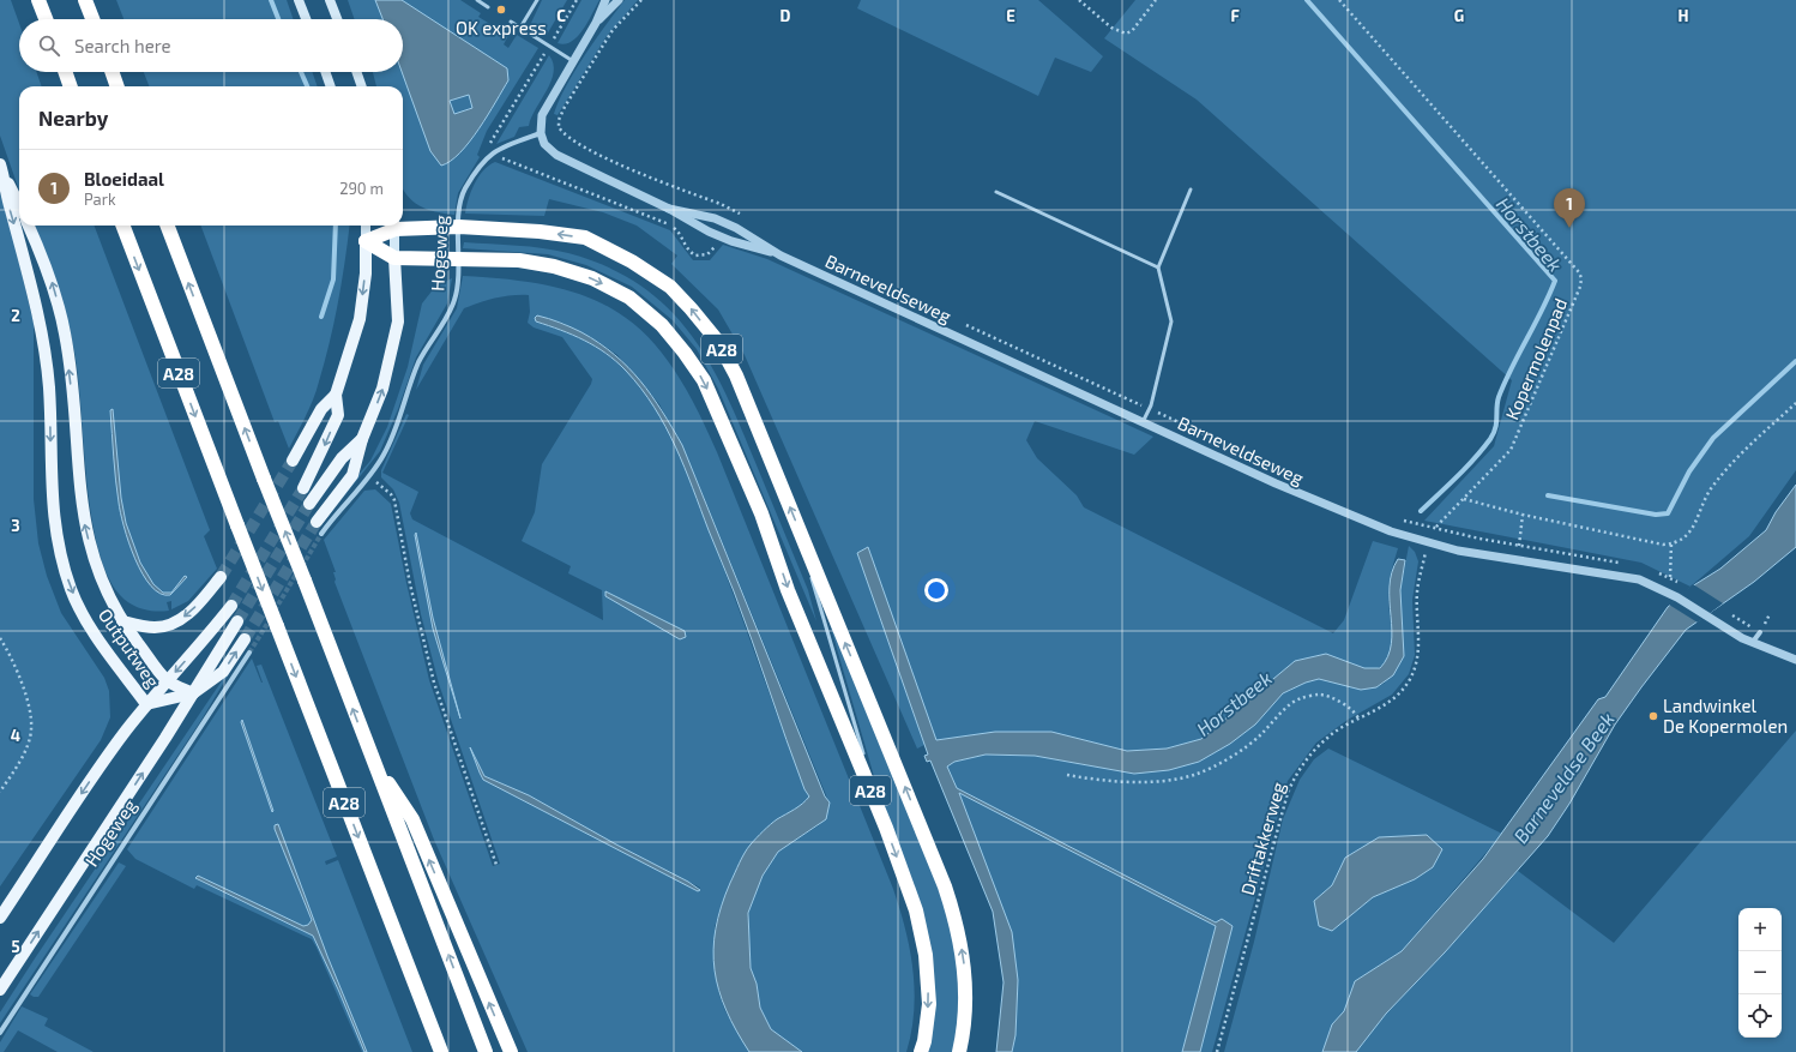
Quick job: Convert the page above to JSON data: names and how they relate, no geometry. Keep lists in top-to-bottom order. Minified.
{"streets":{"highway":["A28"],"main road":["Hogeweg","Outputweg"],"street":["Barneveldseweg"],"path":["Kopermolenpad","Driftakkerweg"]},"crossings":[["Hogeweg","Barneveldseweg"],["Hogeweg","A28"],["Hogeweg","Outputweg"],["Barneveldseweg","Driftakkerweg"]],"water":["Horstbeek","Barneveldse Beek"],"places":["OK express","Landwinkel De Kopermolen"],"page":{"search":"Search here","heading":"Nearby","list":[{"mark":"1","name":"Bloeidaal","note":"Park","value":"290 m"}],"pins":"1","map_buttons":["+","−"]},"grid":{"columns":["C","D","E","F","G","H"],"rows":["2","3","4","5"]}}
